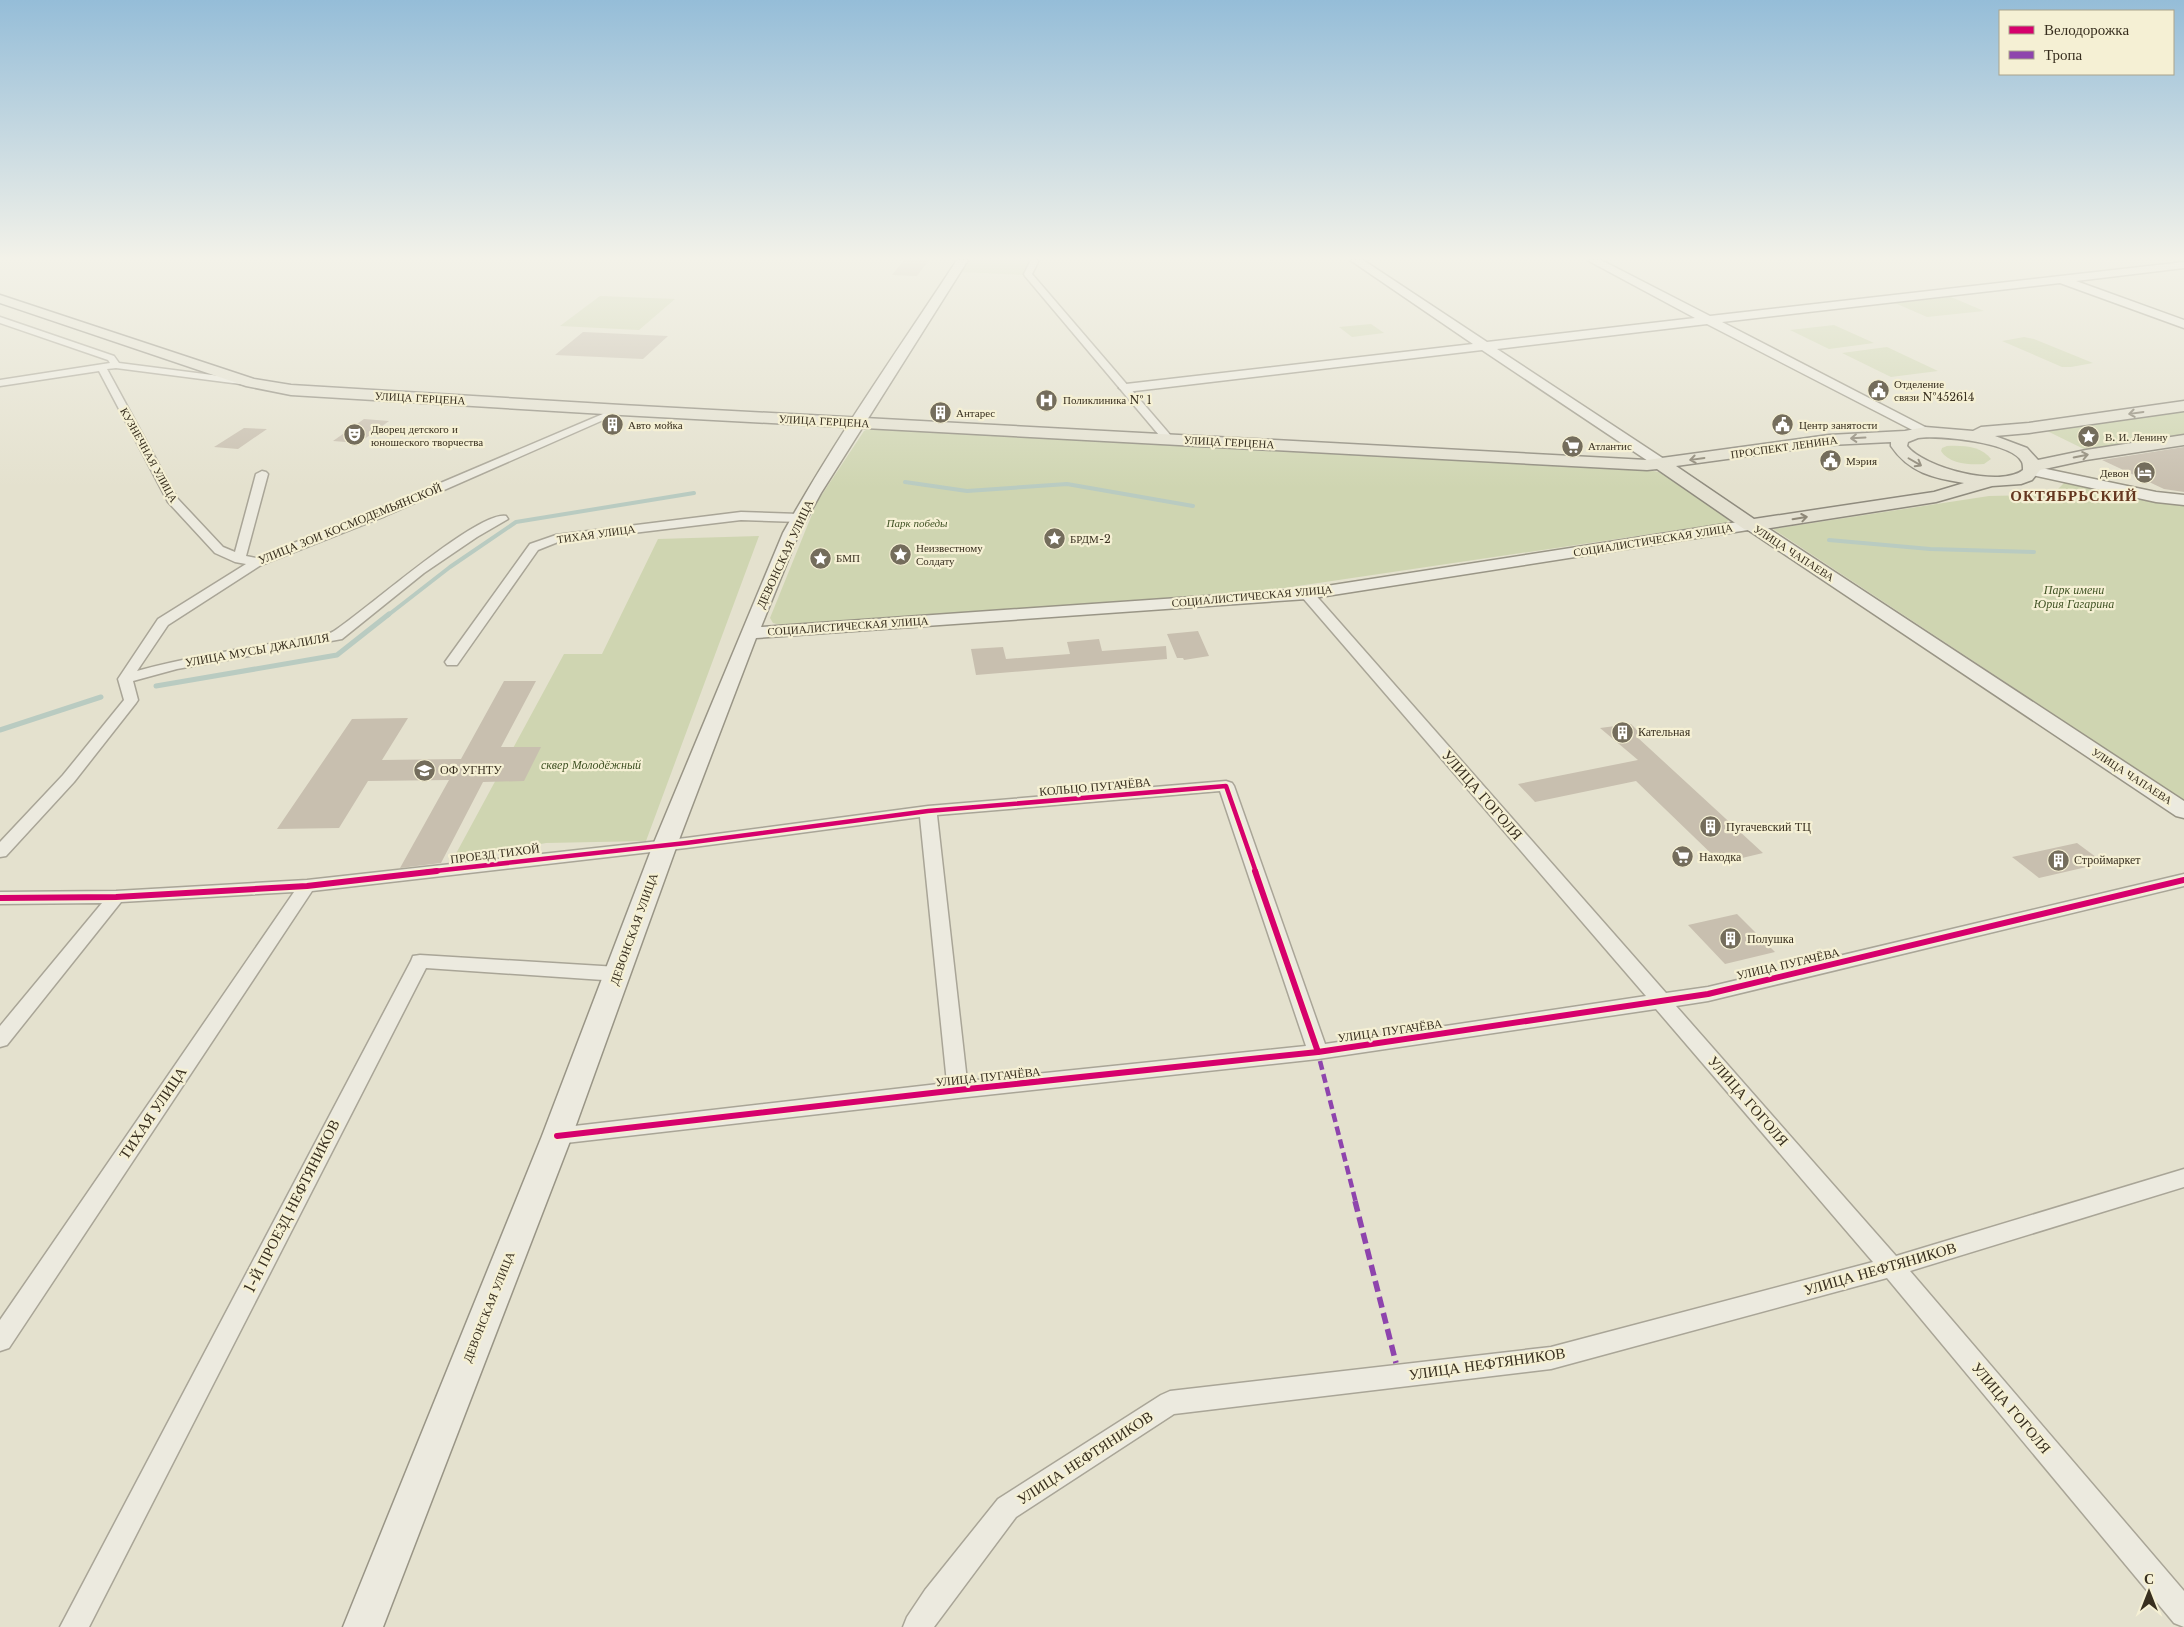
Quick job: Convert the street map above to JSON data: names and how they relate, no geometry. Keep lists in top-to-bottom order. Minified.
{"streets":{"main road":["УЛИЦА ГЕРЦЕНА","ПРОСПЕКТ ЛЕНИНА","УЛИЦА ЧАПАЕВА"],"street":["КУЗНЕЧНАЯ УЛИЦА","УЛИЦА ЗОИ КОСМОДЕМЬЯНСКОЙ","ТИХАЯ УЛИЦА","СОЦИАЛИСТИЧЕСКАЯ УЛИЦА","ДЕВОНСКАЯ УЛИЦА","УЛИЦА МУСЫ ДЖАЛИЛЯ","КОЛЬЦО ПУГАЧЁВА","УЛИЦА ГОГОЛЯ","ПРОЕЗД ТИХОЙ","УЛИЦА ПУГАЧЁВА","1-Й ПРОЕЗД НЕФТЯНИКОВ","УЛИЦА НЕФТЯНИКОВ"]},"crossings":[["УЛИЦА ГЕРЦЕНА","ПРОСПЕКТ ЛЕНИНА"],["УЛИЦА ГЕРЦЕНА","УЛИЦА ЗОИ КОСМОДЕМЬЯНСКОЙ"],["УЛИЦА ГЕРЦЕНА","УЛИЦА ЧАПАЕВА"],["УЛИЦА ГЕРЦЕНА","ДЕВОНСКАЯ УЛИЦА"],["ПРОСПЕКТ ЛЕНИНА","УЛИЦА ЧАПАЕВА"],["КУЗНЕЧНАЯ УЛИЦА","УЛИЦА ЗОИ КОСМОДЕМЬЯНСКОЙ"],["УЛИЦА ЗОИ КОСМОДЕМЬЯНСКОЙ","УЛИЦА МУСЫ ДЖАЛИЛЯ"],["ТИХАЯ УЛИЦА","ДЕВОНСКАЯ УЛИЦА"],["ТИХАЯ УЛИЦА","ПРОЕЗД ТИХОЙ"],["СОЦИАЛИСТИЧЕСКАЯ УЛИЦА","УЛИЦА ЧАПАЕВА"],["СОЦИАЛИСТИЧЕСКАЯ УЛИЦА","ДЕВОНСКАЯ УЛИЦА"],["СОЦИАЛИСТИЧЕСКАЯ УЛИЦА","УЛИЦА ГОГОЛЯ"],["ДЕВОНСКАЯ УЛИЦА","КОЛЬЦО ПУГАЧЁВА"],["ДЕВОНСКАЯ УЛИЦА","ПРОЕЗД ТИХОЙ"],["ДЕВОНСКАЯ УЛИЦА","УЛИЦА ПУГАЧЁВА"],["ДЕВОНСКАЯ УЛИЦА","1-Й ПРОЕЗД НЕФТЯНИКОВ"],["КОЛЬЦО ПУГАЧЁВА","ПРОЕЗД ТИХОЙ"],["КОЛЬЦО ПУГАЧЁВА","УЛИЦА ПУГАЧЁВА"],["УЛИЦА ГОГОЛЯ","УЛИЦА ПУГАЧЁВА"],["УЛИЦА ГОГОЛЯ","УЛИЦА НЕФТЯНИКОВ"]],"districts":["ОКТЯБРЬСКИЙ"],"parks":["Парк победы","Парк имени Юрия Гагарина","сквер Молодёжный"],"places":{"public building":["Отделение связи №452614","Центр занятости","Мэрия"],"hospital":["Поликлиника № 1"],"building":["Антарес","Авто мойка","Кательная","Пугачевский ТЦ","Строймаркет","Полушка"],"theatre":["Дворец детского и юношеского творчества"],"place":["В. И. Ленину","БРДМ-2","Неизвестному Солдату","БМП"],"supermarket":["Атлантис","Находка"],"hotel":["Девон"],"school or university":["ОФ УГНТУ"]},"legend":["Велодорожка","Тропа"],"north":"top"}
